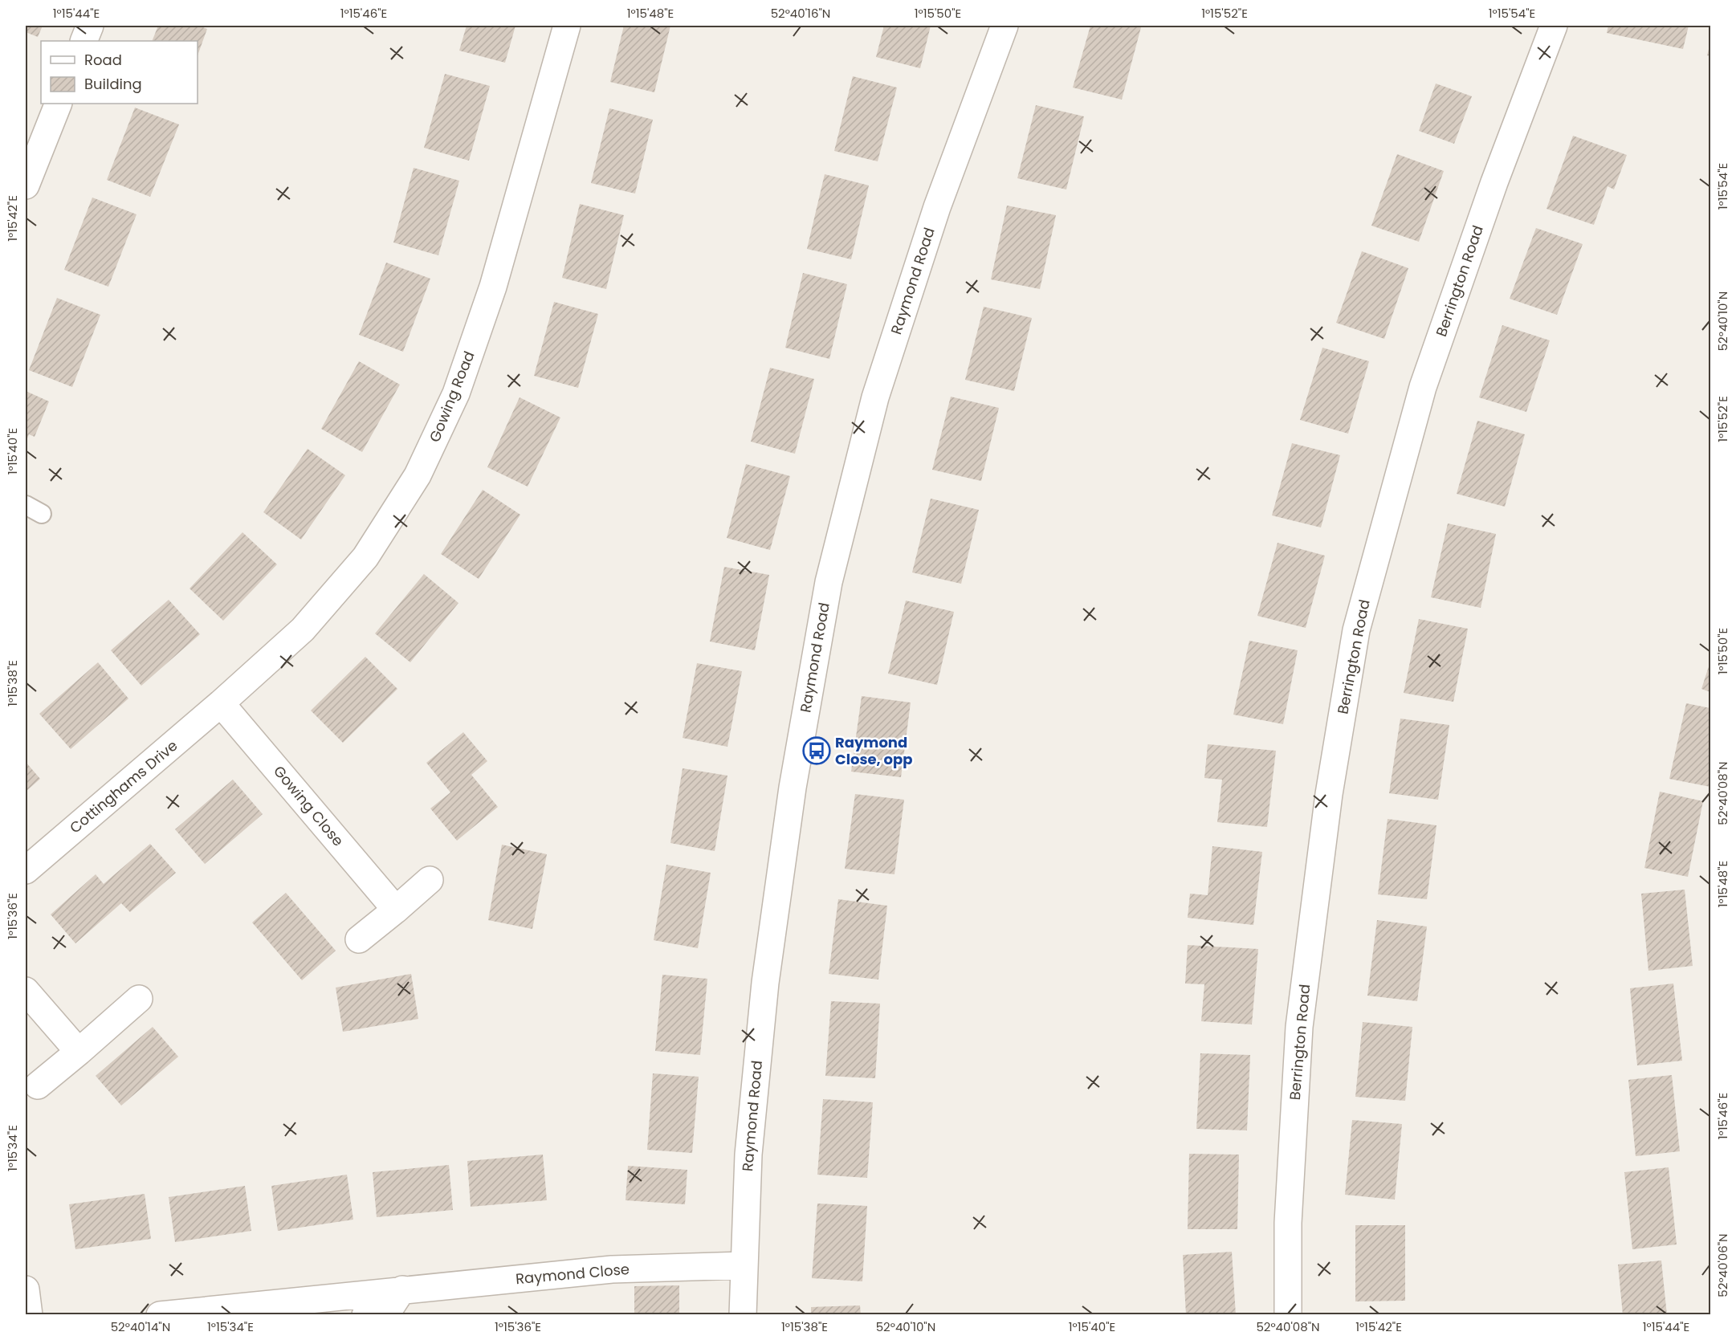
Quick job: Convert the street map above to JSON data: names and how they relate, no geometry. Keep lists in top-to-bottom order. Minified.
{"streets":{"street":["Raymond Road","Berrington Road","Gowing Road","Cottinghams Drive","Gowing Close","Raymond Close"]},"crossings":[["Raymond Road","Raymond Close"],["Gowing Road","Cottinghams Drive"],["Gowing Road","Gowing Close"],["Cottinghams Drive","Gowing Close"]],"places":{"bus stop":["Raymond Close, opp"]},"legend":["Road","Building"],"coordinates":["1°15'44\"E","1°15'46\"E","1°15'48\"E","52°40'16\"N","1°15'50\"E","1°15'52\"E","1°15'54\"E","1°15'42\"E","52°40'10\"N","1°15'40\"E","1°15'38\"E","52°40'08\"N","1°15'36\"E","1°15'34\"E","52°40'06\"N","52°40'14\"N"]}
